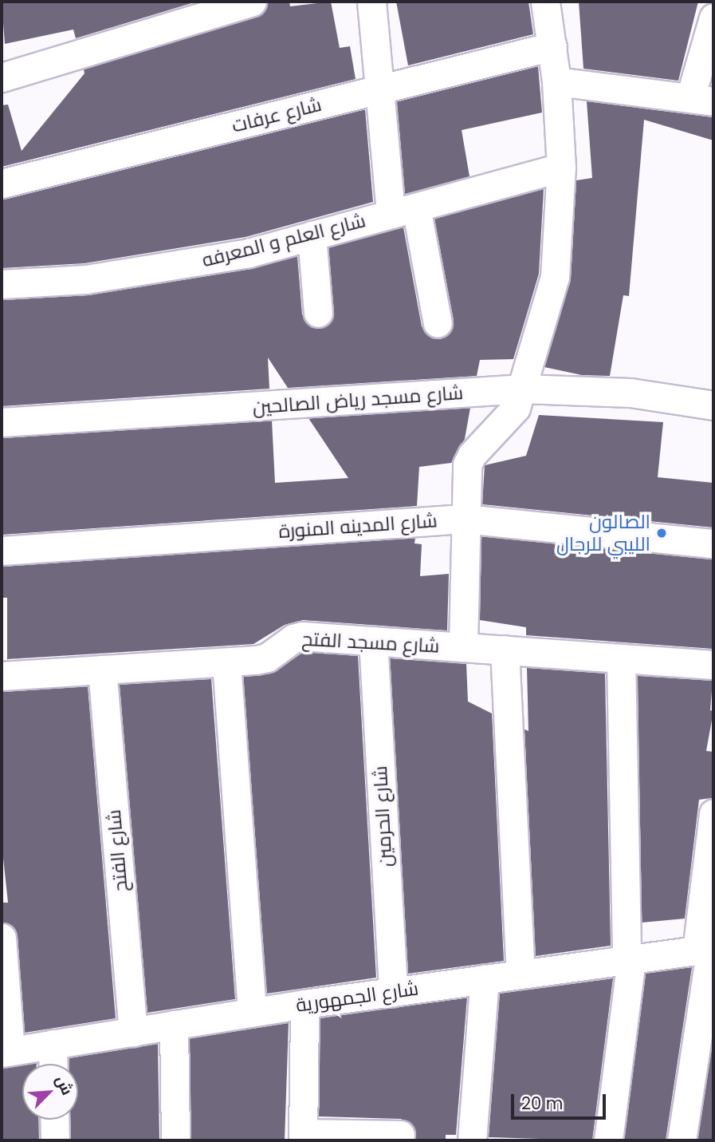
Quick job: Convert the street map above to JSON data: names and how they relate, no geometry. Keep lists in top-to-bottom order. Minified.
{"streets":{"street":["شارع عرفات","شارع العلم و المعرفه","شارع مسجد رياض الصالحين","شارع المدينه المنورة","شارع مسجد الفتح","شارع الحرمين","شارع الفتح","شارع الجمهورية"]},"crossings":[["شارع مسجد الفتح","شارع الحرمين"],["شارع مسجد الفتح","شارع الفتح"],["شارع الحرمين","شارع الجمهورية"],["شارع الفتح","شارع الجمهورية"]],"places":["الصالون الليبي للرجال"],"scale_bar":"20 m","north":"top right"}
